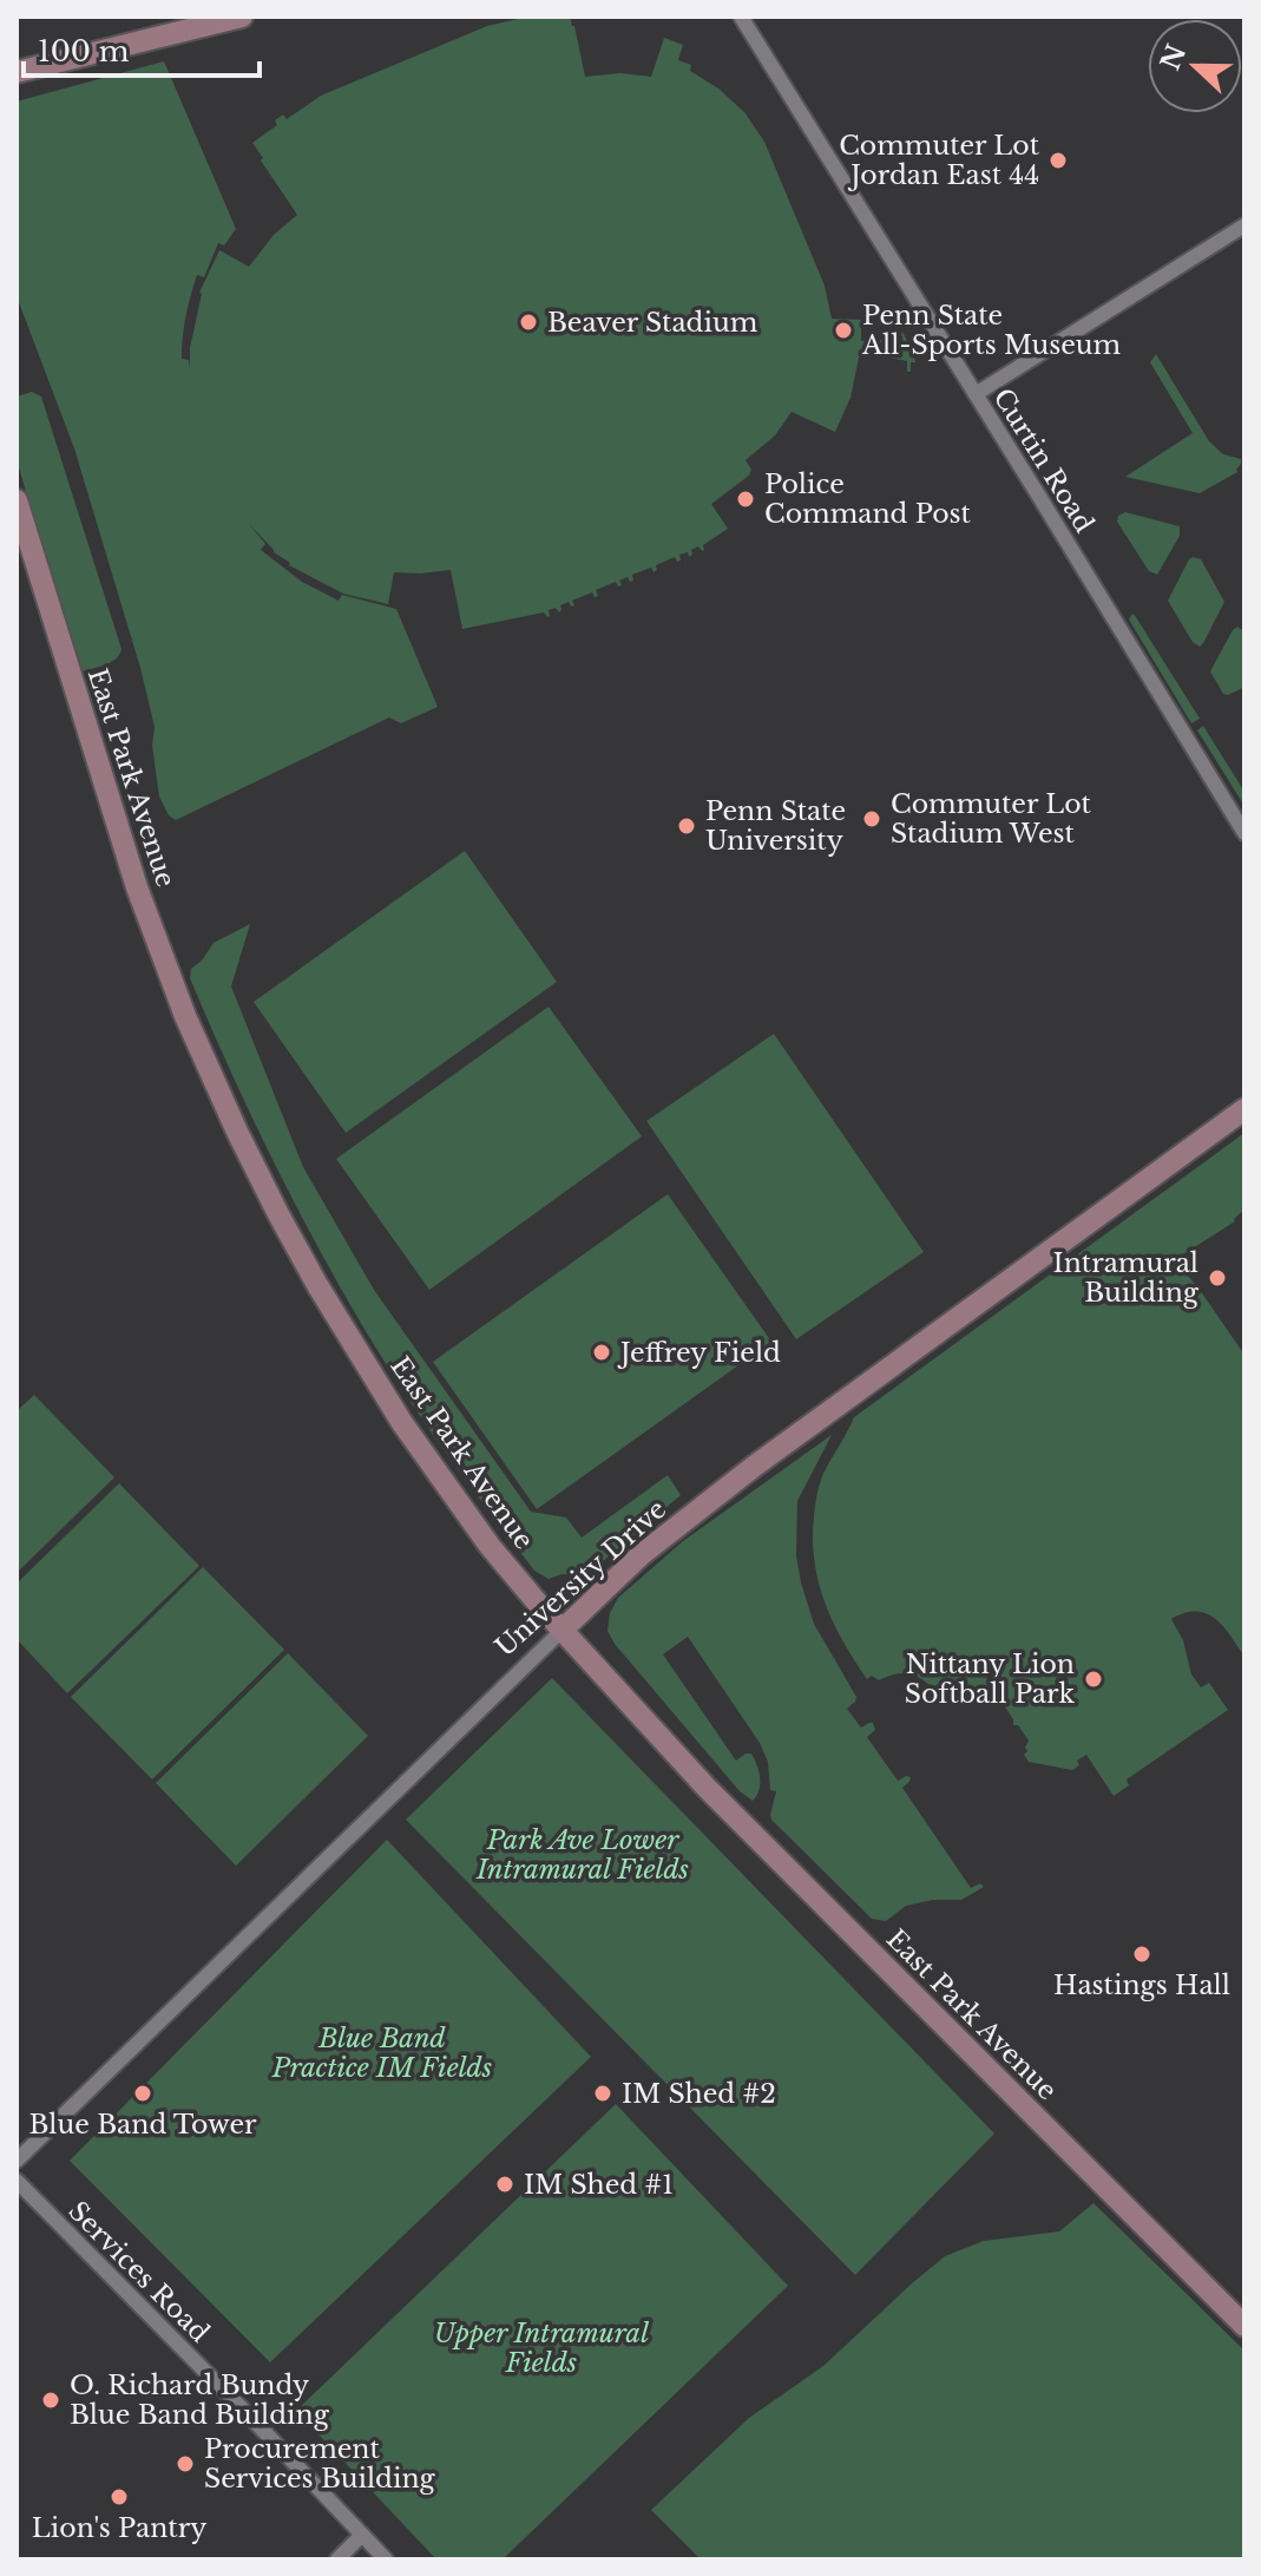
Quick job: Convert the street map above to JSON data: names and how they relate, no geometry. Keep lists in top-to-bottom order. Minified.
{"streets":{"main road":["East Park Avenue","University Drive"],"street":["Curtin Road","Services Road"]},"crossings":[["East Park Avenue","University Drive"]],"parks":["Park Ave Lower Intramural Fields","Blue Band Practice IM Fields","Upper Intramural Fields"],"places":["Commuter Lot Jordan East 44","Beaver Stadium","Penn State All-Sports Museum","Police Command Post","Commuter Lot Stadium West","Penn State University","Intramural Building","Jeffrey Field","Nittany Lion Softball Park","Hastings Hall","Blue Band Tower","IM Shed #2","IM Shed #1","O. Richard Bundy Blue Band Building","Procurement Services Building","Lion's Pantry"],"scale_bar":"100 m","north":"left"}
